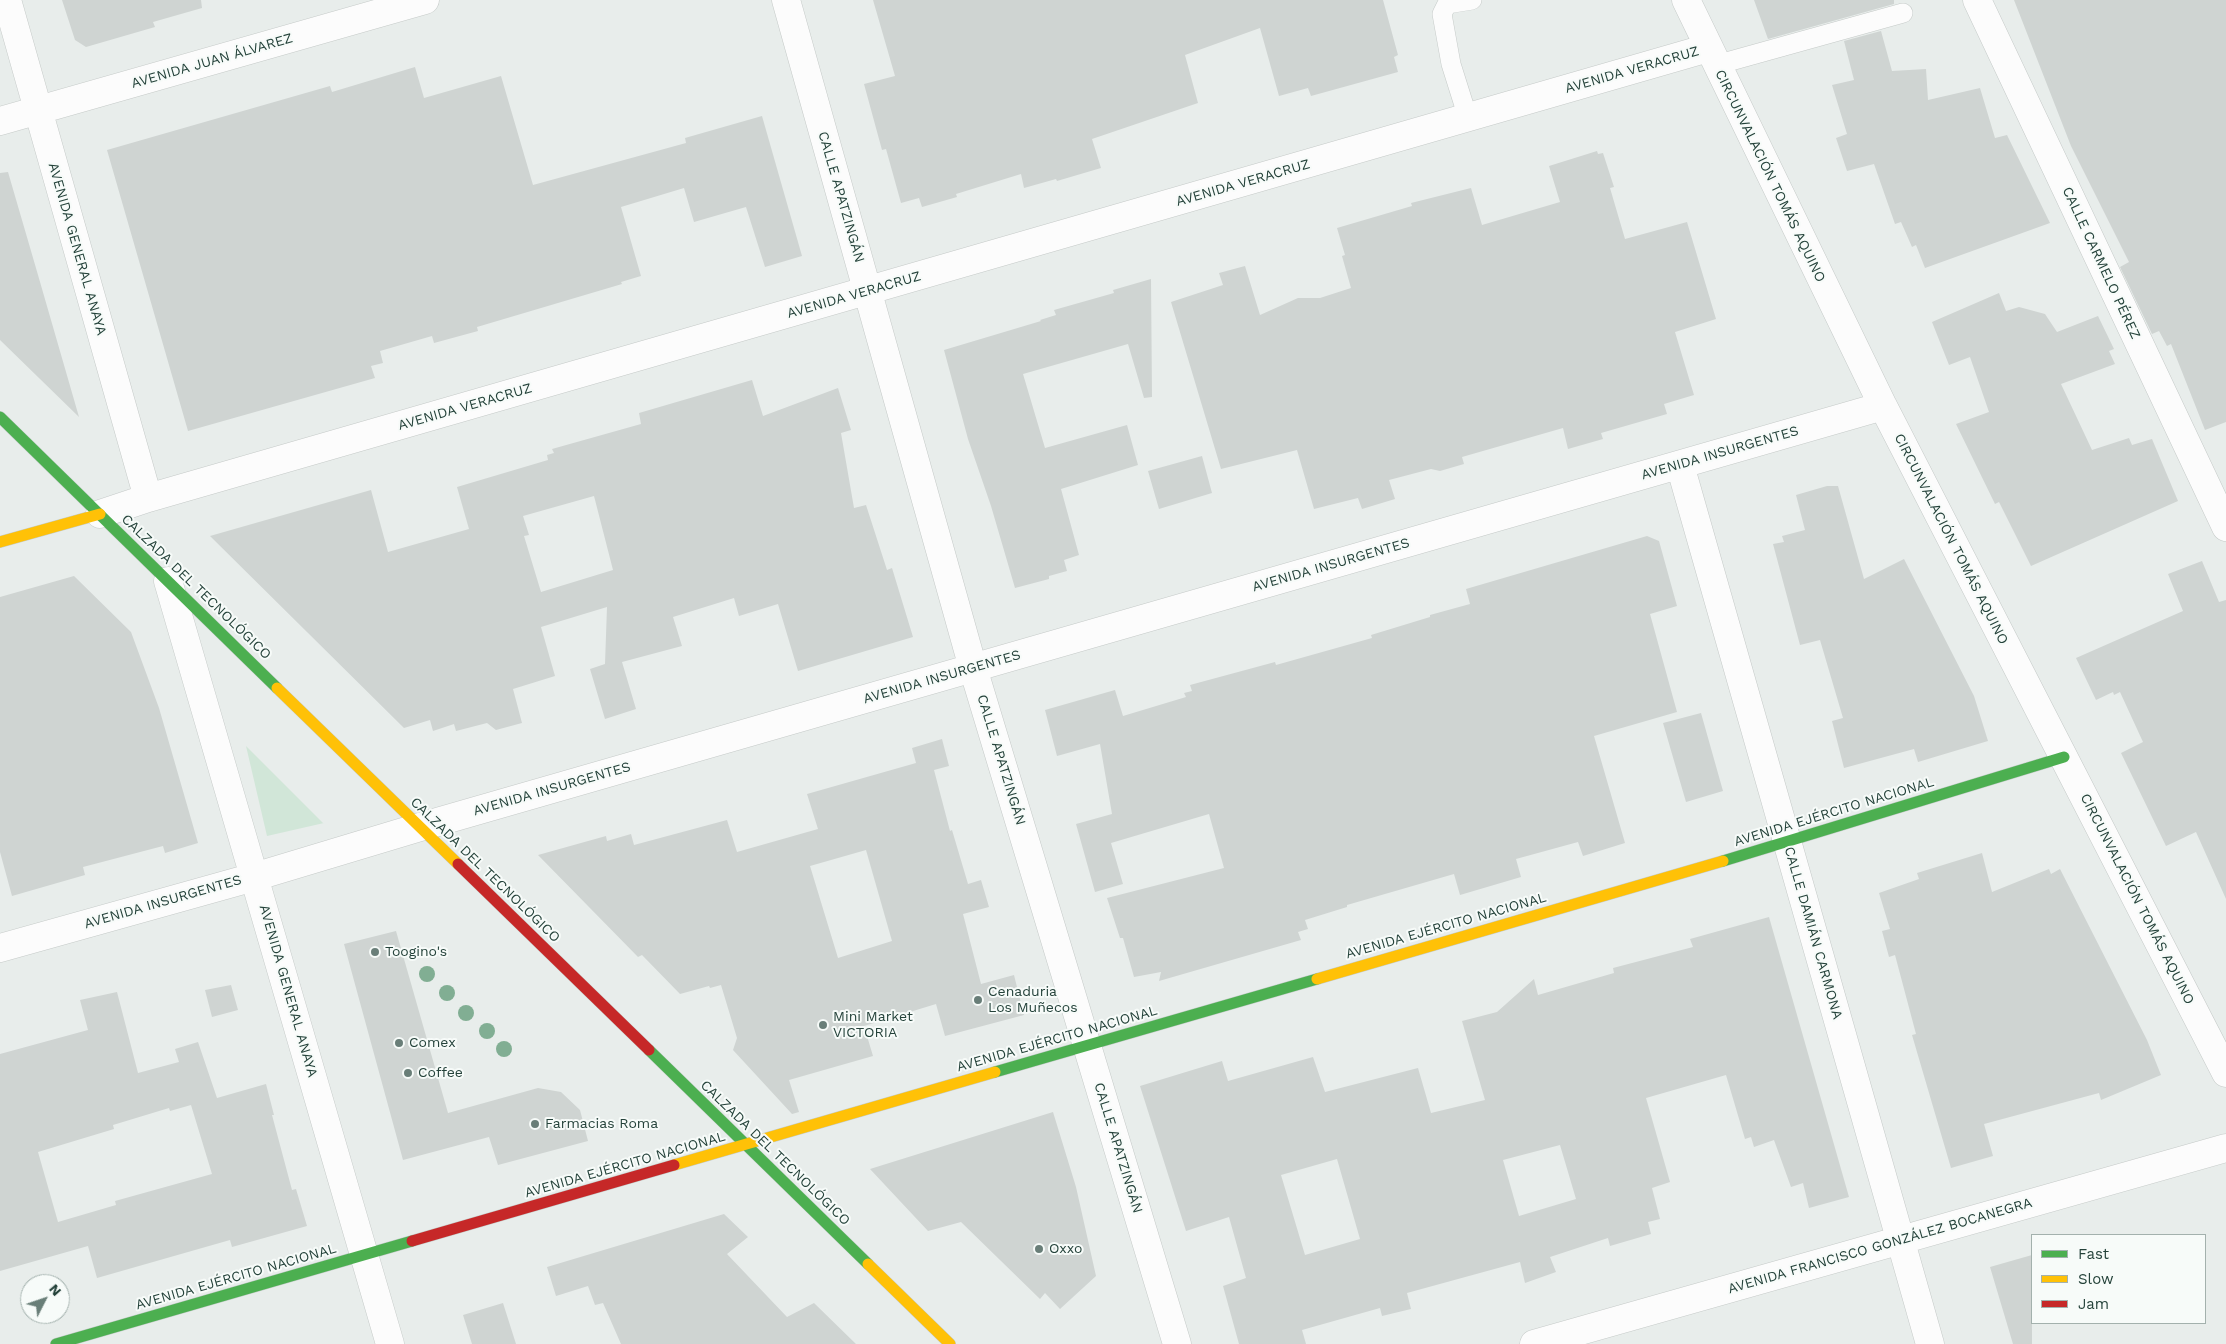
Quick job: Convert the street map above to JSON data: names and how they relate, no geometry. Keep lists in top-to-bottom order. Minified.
{"streets":{"street":["AVENIDA JUAN ÁLVAREZ","AVENIDA VERACRUZ","CIRCUNVALACIÓN TOMÁS AQUINO","CALLE APATZINGÁN","AVENIDA GENERAL ANAYA","CALLE CARMELO PÉREZ","AVENIDA INSURGENTES","CALZADA DEL TECNOLÓGICO","AVENIDA EJÉRCITO NACIONAL","CALLE DAMIÁN CARMONA","AVENIDA FRANCISCO GONZÁLEZ BOCANEGRA"]},"crossings":[["AVENIDA JUAN ÁLVAREZ","AVENIDA GENERAL ANAYA"],["AVENIDA VERACRUZ","CIRCUNVALACIÓN TOMÁS AQUINO"],["AVENIDA VERACRUZ","CALLE APATZINGÁN"],["AVENIDA VERACRUZ","AVENIDA GENERAL ANAYA"],["AVENIDA VERACRUZ","CALZADA DEL TECNOLÓGICO"],["CIRCUNVALACIÓN TOMÁS AQUINO","AVENIDA INSURGENTES"],["CIRCUNVALACIÓN TOMÁS AQUINO","AVENIDA EJÉRCITO NACIONAL"],["CALLE APATZINGÁN","AVENIDA INSURGENTES"],["CALLE APATZINGÁN","AVENIDA EJÉRCITO NACIONAL"],["AVENIDA GENERAL ANAYA","AVENIDA INSURGENTES"],["AVENIDA GENERAL ANAYA","CALZADA DEL TECNOLÓGICO"],["AVENIDA GENERAL ANAYA","AVENIDA EJÉRCITO NACIONAL"],["AVENIDA INSURGENTES","CALZADA DEL TECNOLÓGICO"],["AVENIDA INSURGENTES","CALLE DAMIÁN CARMONA"],["CALZADA DEL TECNOLÓGICO","AVENIDA EJÉRCITO NACIONAL"],["AVENIDA EJÉRCITO NACIONAL","CALLE DAMIÁN CARMONA"],["CALLE DAMIÁN CARMONA","AVENIDA FRANCISCO GONZÁLEZ BOCANEGRA"]],"places":["Toogino's","Cenaduria Los Muñecos","Mini Market VICTORIA","Comex","Coffee","Farmacias Roma","Oxxo"],"legend":["Fast","Slow","Jam"],"north":"top right"}
